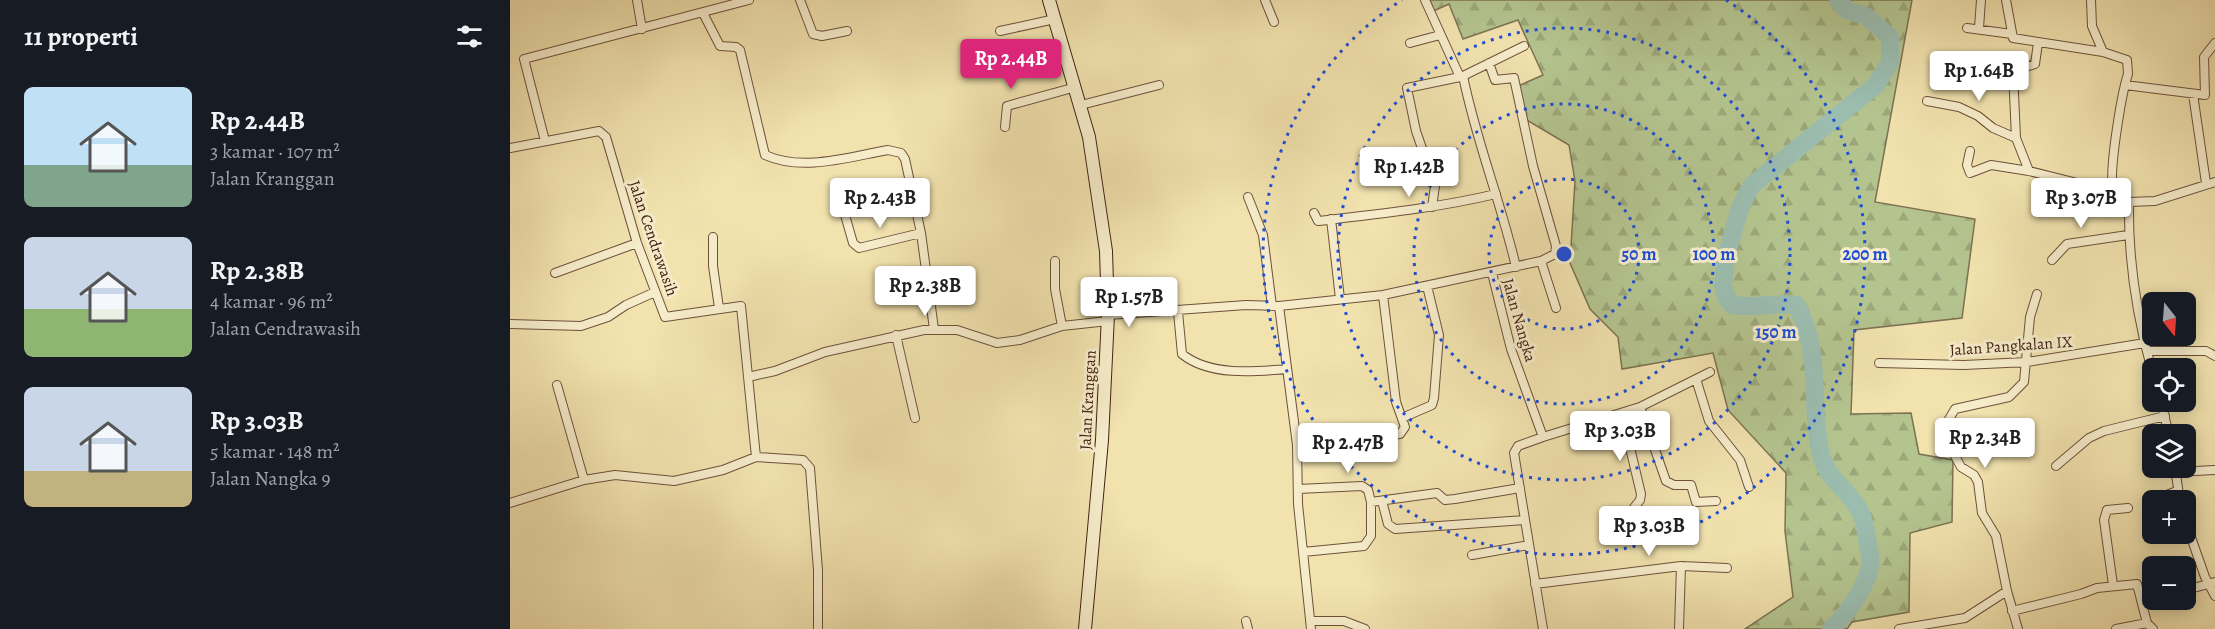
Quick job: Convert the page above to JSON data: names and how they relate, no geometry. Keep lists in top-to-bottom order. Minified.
{"streets":{"main road":["Jalan Kranggan"],"street":["Jalan Cendrawasih","Jalan Nangka","Jalan Pangkalan IX"]},"crossings":[["Jalan Nangka","Jalan Kranggan"]],"north":"bottom","page":{"heading":"11 properti","price":["Rp 2.44B","Rp 1.64B","Rp 1.42B","Rp 2.43B","Rp 3.07B","Rp 2.38B","Rp 1.57B","Rp 3.03B","Rp 2.34B","Rp 2.47B","Rp 3.03B"],"list":[{"name":"Rp 2.44B","note":"3 kamar · 107 m² · Jalan Kranggan"},{"name":"Rp 2.38B","note":"4 kamar · 96 m² · Jalan Cendrawasih"},{"name":"Rp 3.03B","note":"5 kamar · 148 m² · Jalan Nangka 9"}],"map_buttons":["+","−"]},"rings":["50 m","100 m","200 m","150 m"]}
